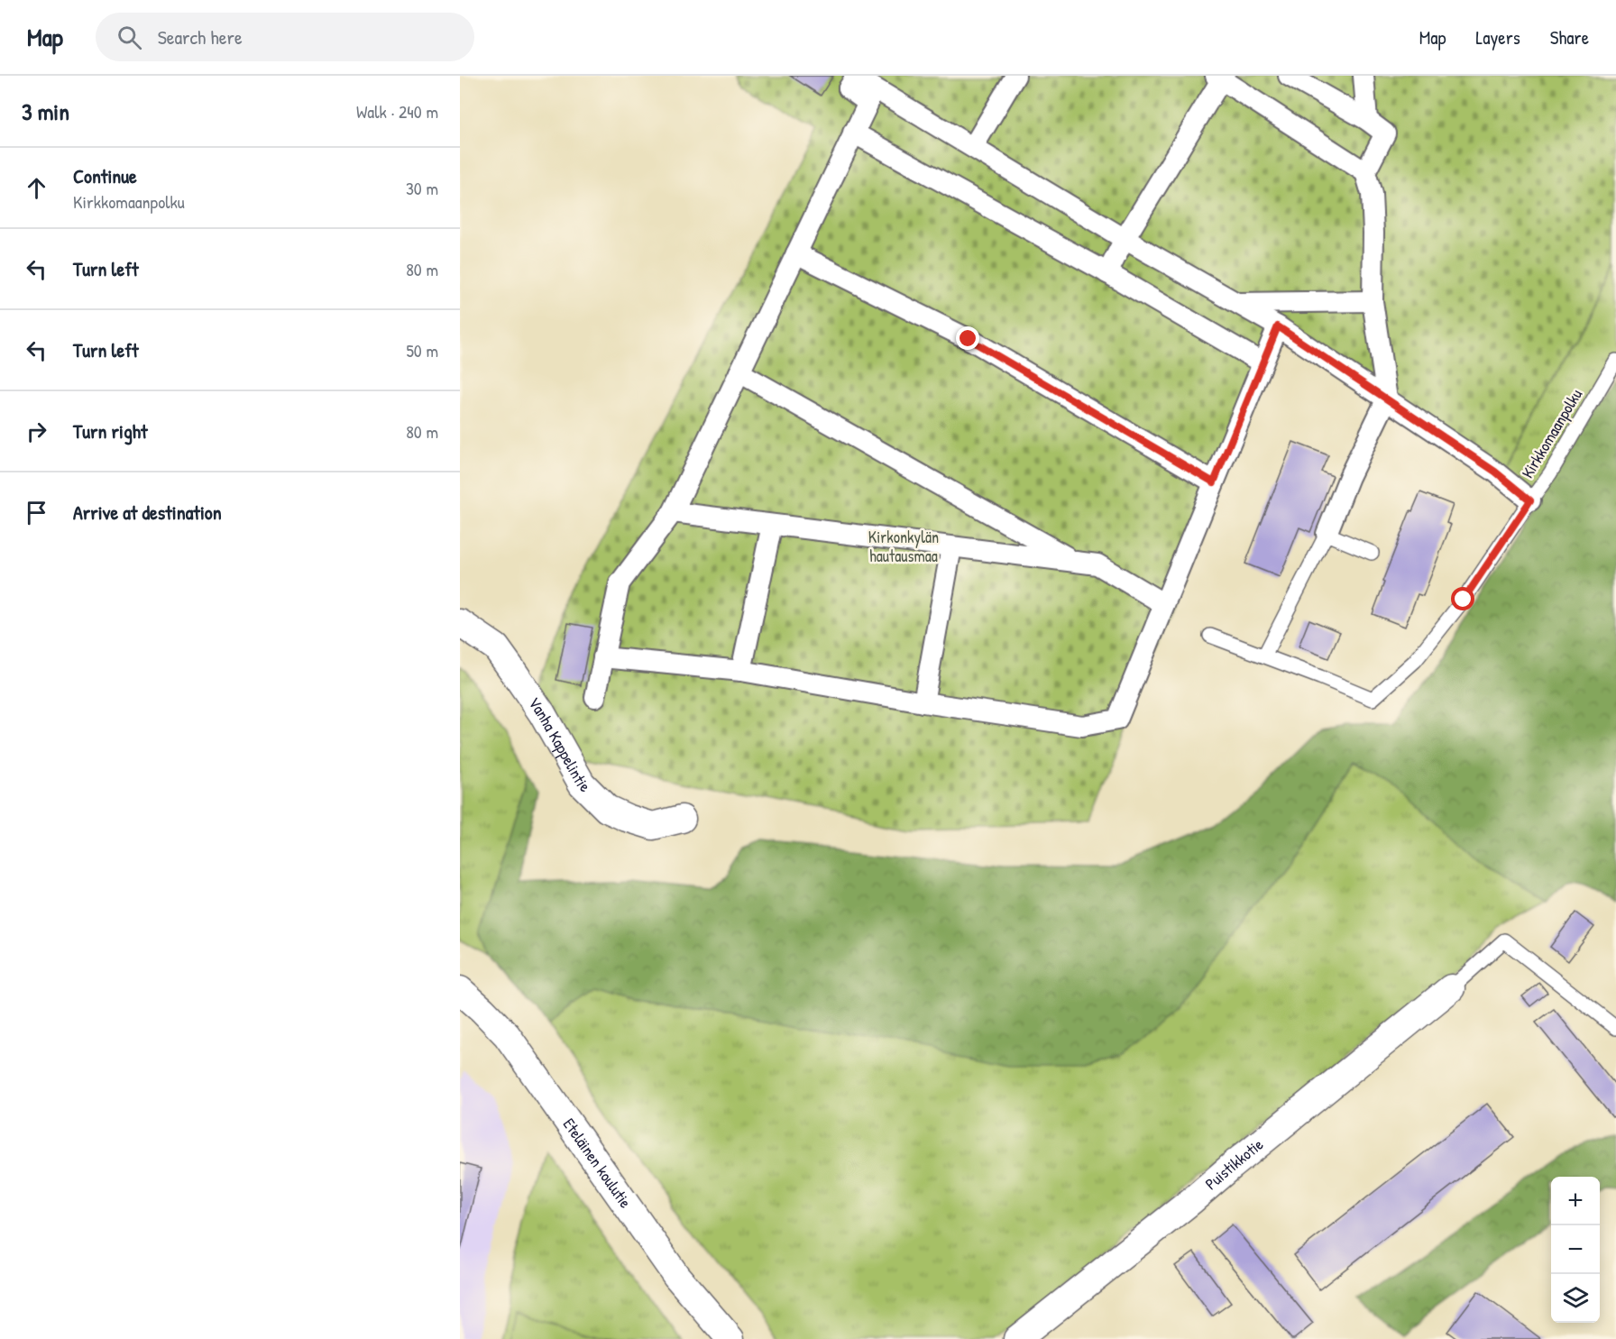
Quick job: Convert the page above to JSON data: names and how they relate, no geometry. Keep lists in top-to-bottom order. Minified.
{"streets":{"street":["Vanha Kappelintie","Eteläinen koulutie","Puistikkotie"],"lane":["Kirkkomaanpolku"]},"parks":["Kirkonkylän hautausmaa"],"page":{"header":"Map","search":"Search here","nav":["Map","Layers","Share"],"heading":["3 min","Walk · 240 m"],"list":[["Continue","Kirkkomaanpolku","30 m"],["Turn left","80 m"],["Turn left","50 m"],["Turn right","80 m"],"Arrive at destination"],"map_buttons":["+","−"]}}
